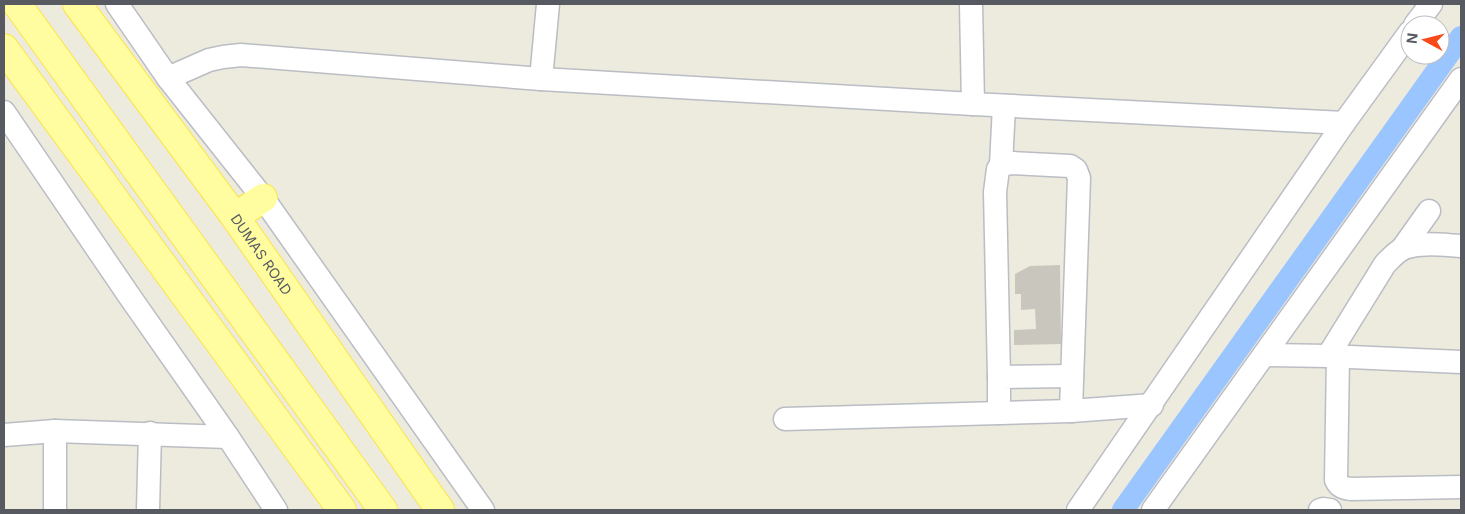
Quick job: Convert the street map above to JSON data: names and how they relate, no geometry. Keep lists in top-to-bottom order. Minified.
{"streets":{"main road":["DUMAS ROAD"]},"north":"left"}
